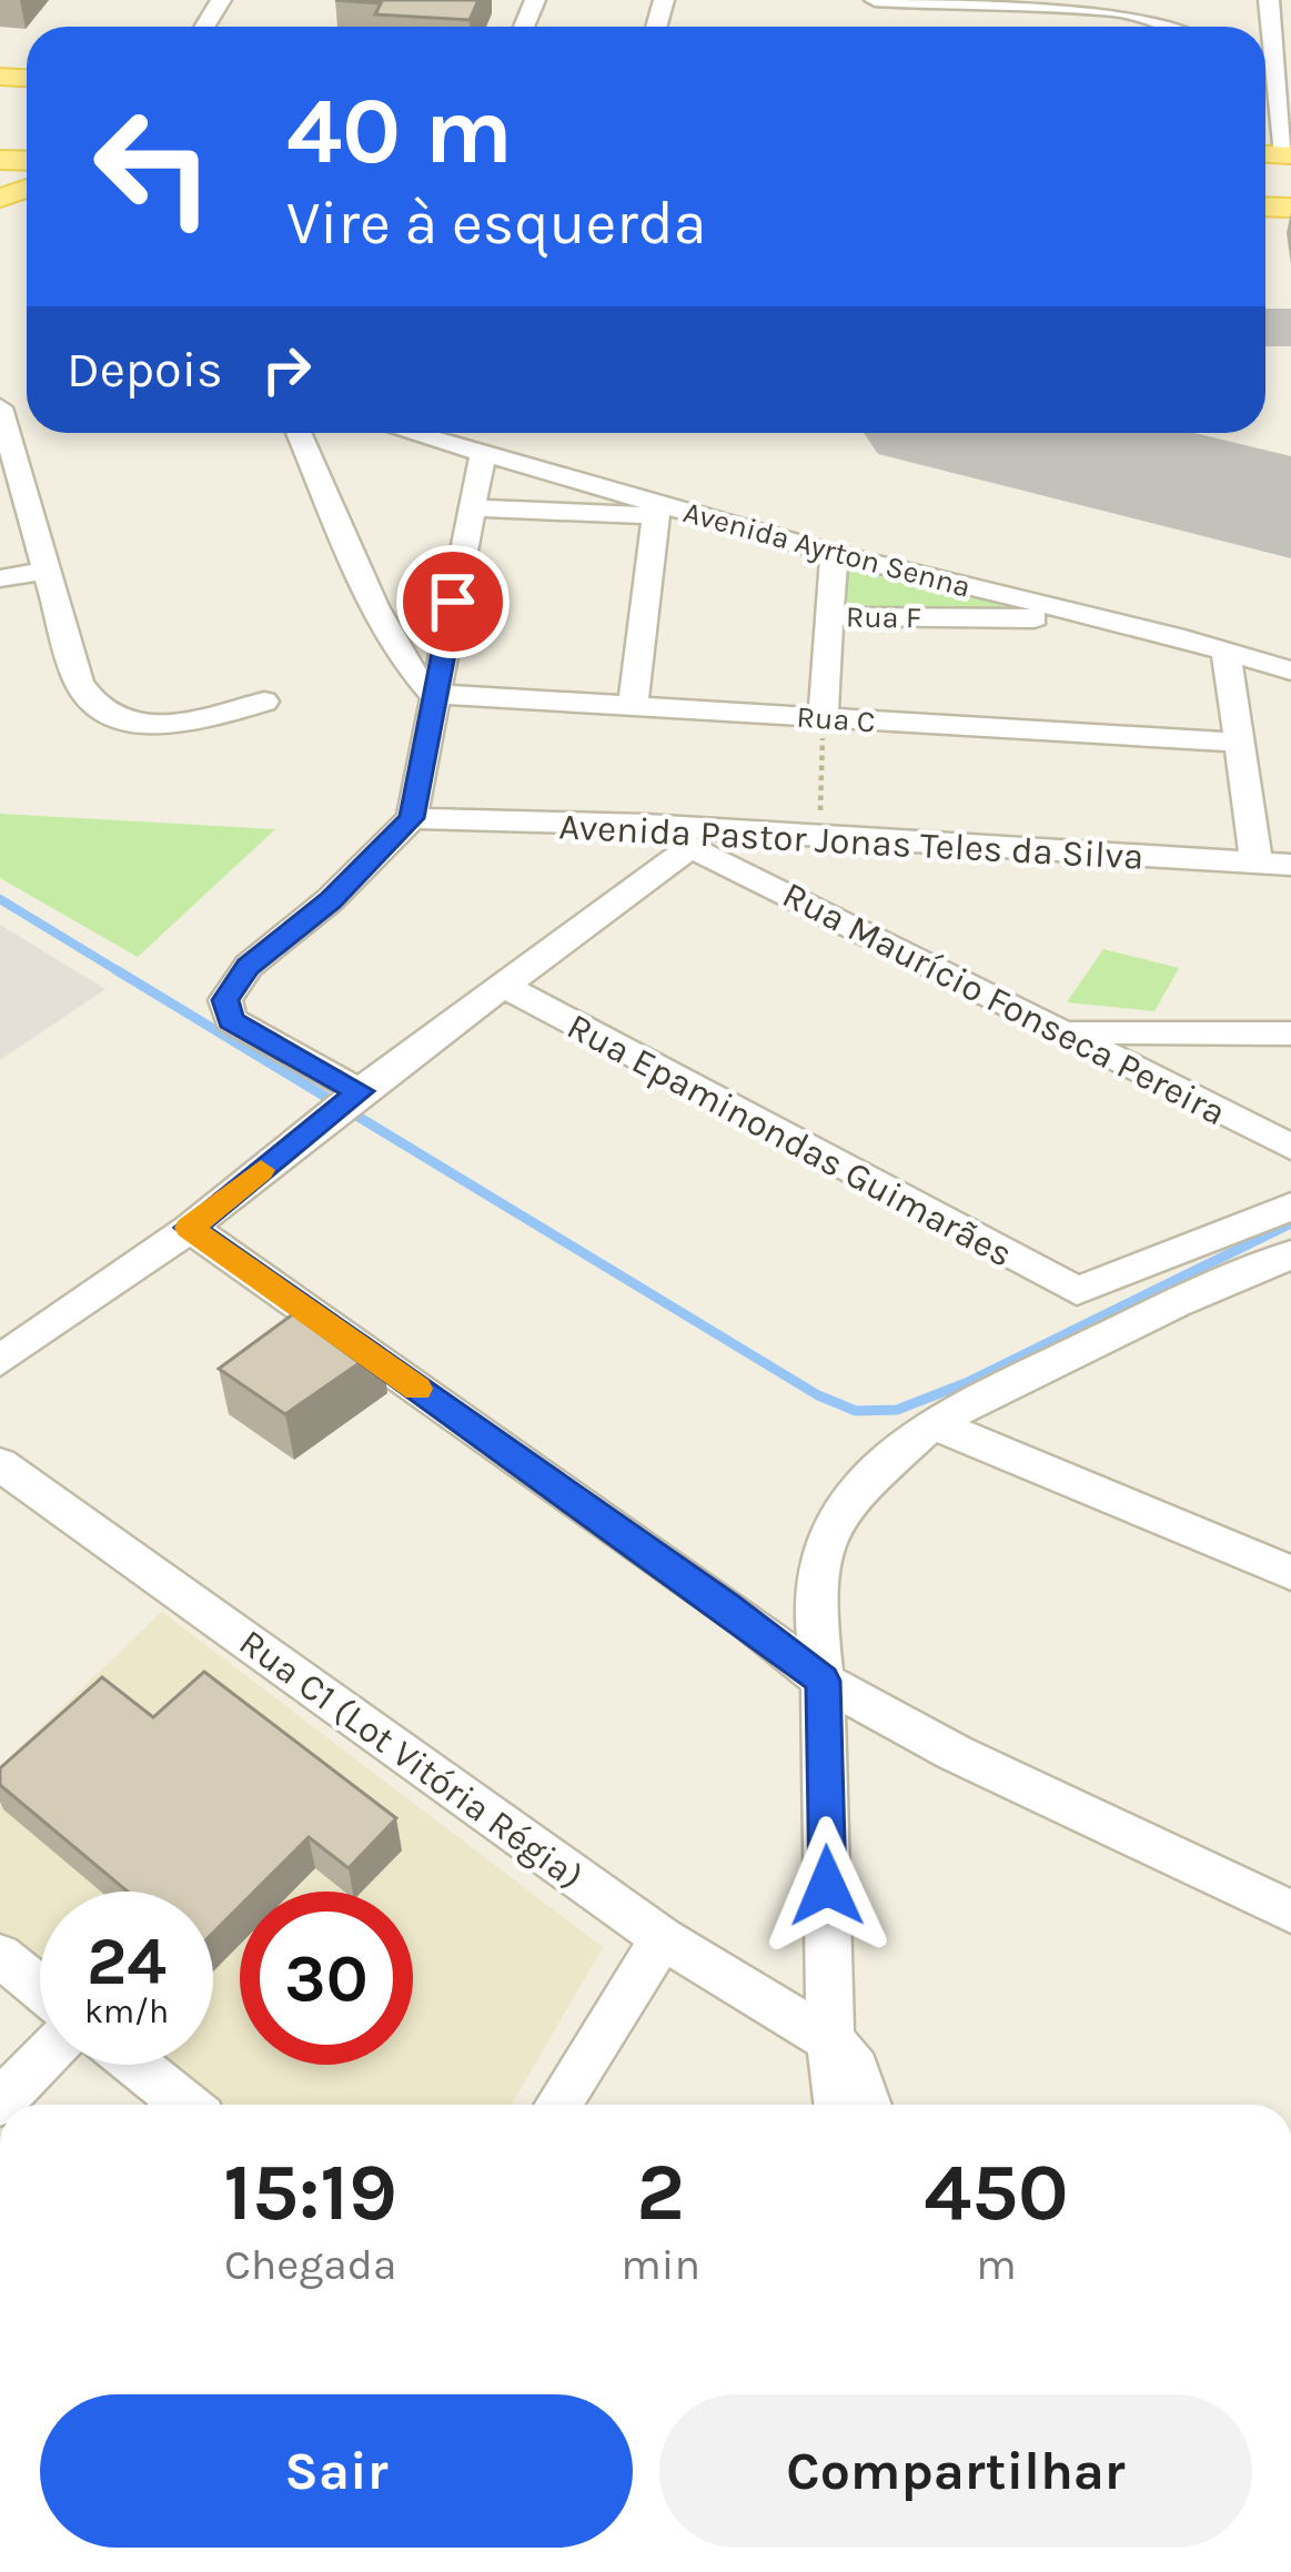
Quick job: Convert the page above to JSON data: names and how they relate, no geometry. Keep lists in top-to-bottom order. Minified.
{"streets":{"street":["Avenida Ayrton Senna","Rua F","Rua C","Avenida Pastor Jonas Teles da Silva","Rua Maurício Fonseca Pereira","Rua Epaminondas Guimarães","Rua C1 (Lot Vitória Régia)"]},"crossings":[["Avenida Ayrton Senna","Rua F"],["Avenida Pastor Jonas Teles da Silva","Rua Maurício Fonseca Pereira"]],"page":{"turn":["40 m","Vire à esquerda"],"then":"Depois","speed":"24 km/h","limit":"30","eta":["15:19","Chegada","2","min","450","m"],"buttons":["Sair","Compartilhar"]}}
